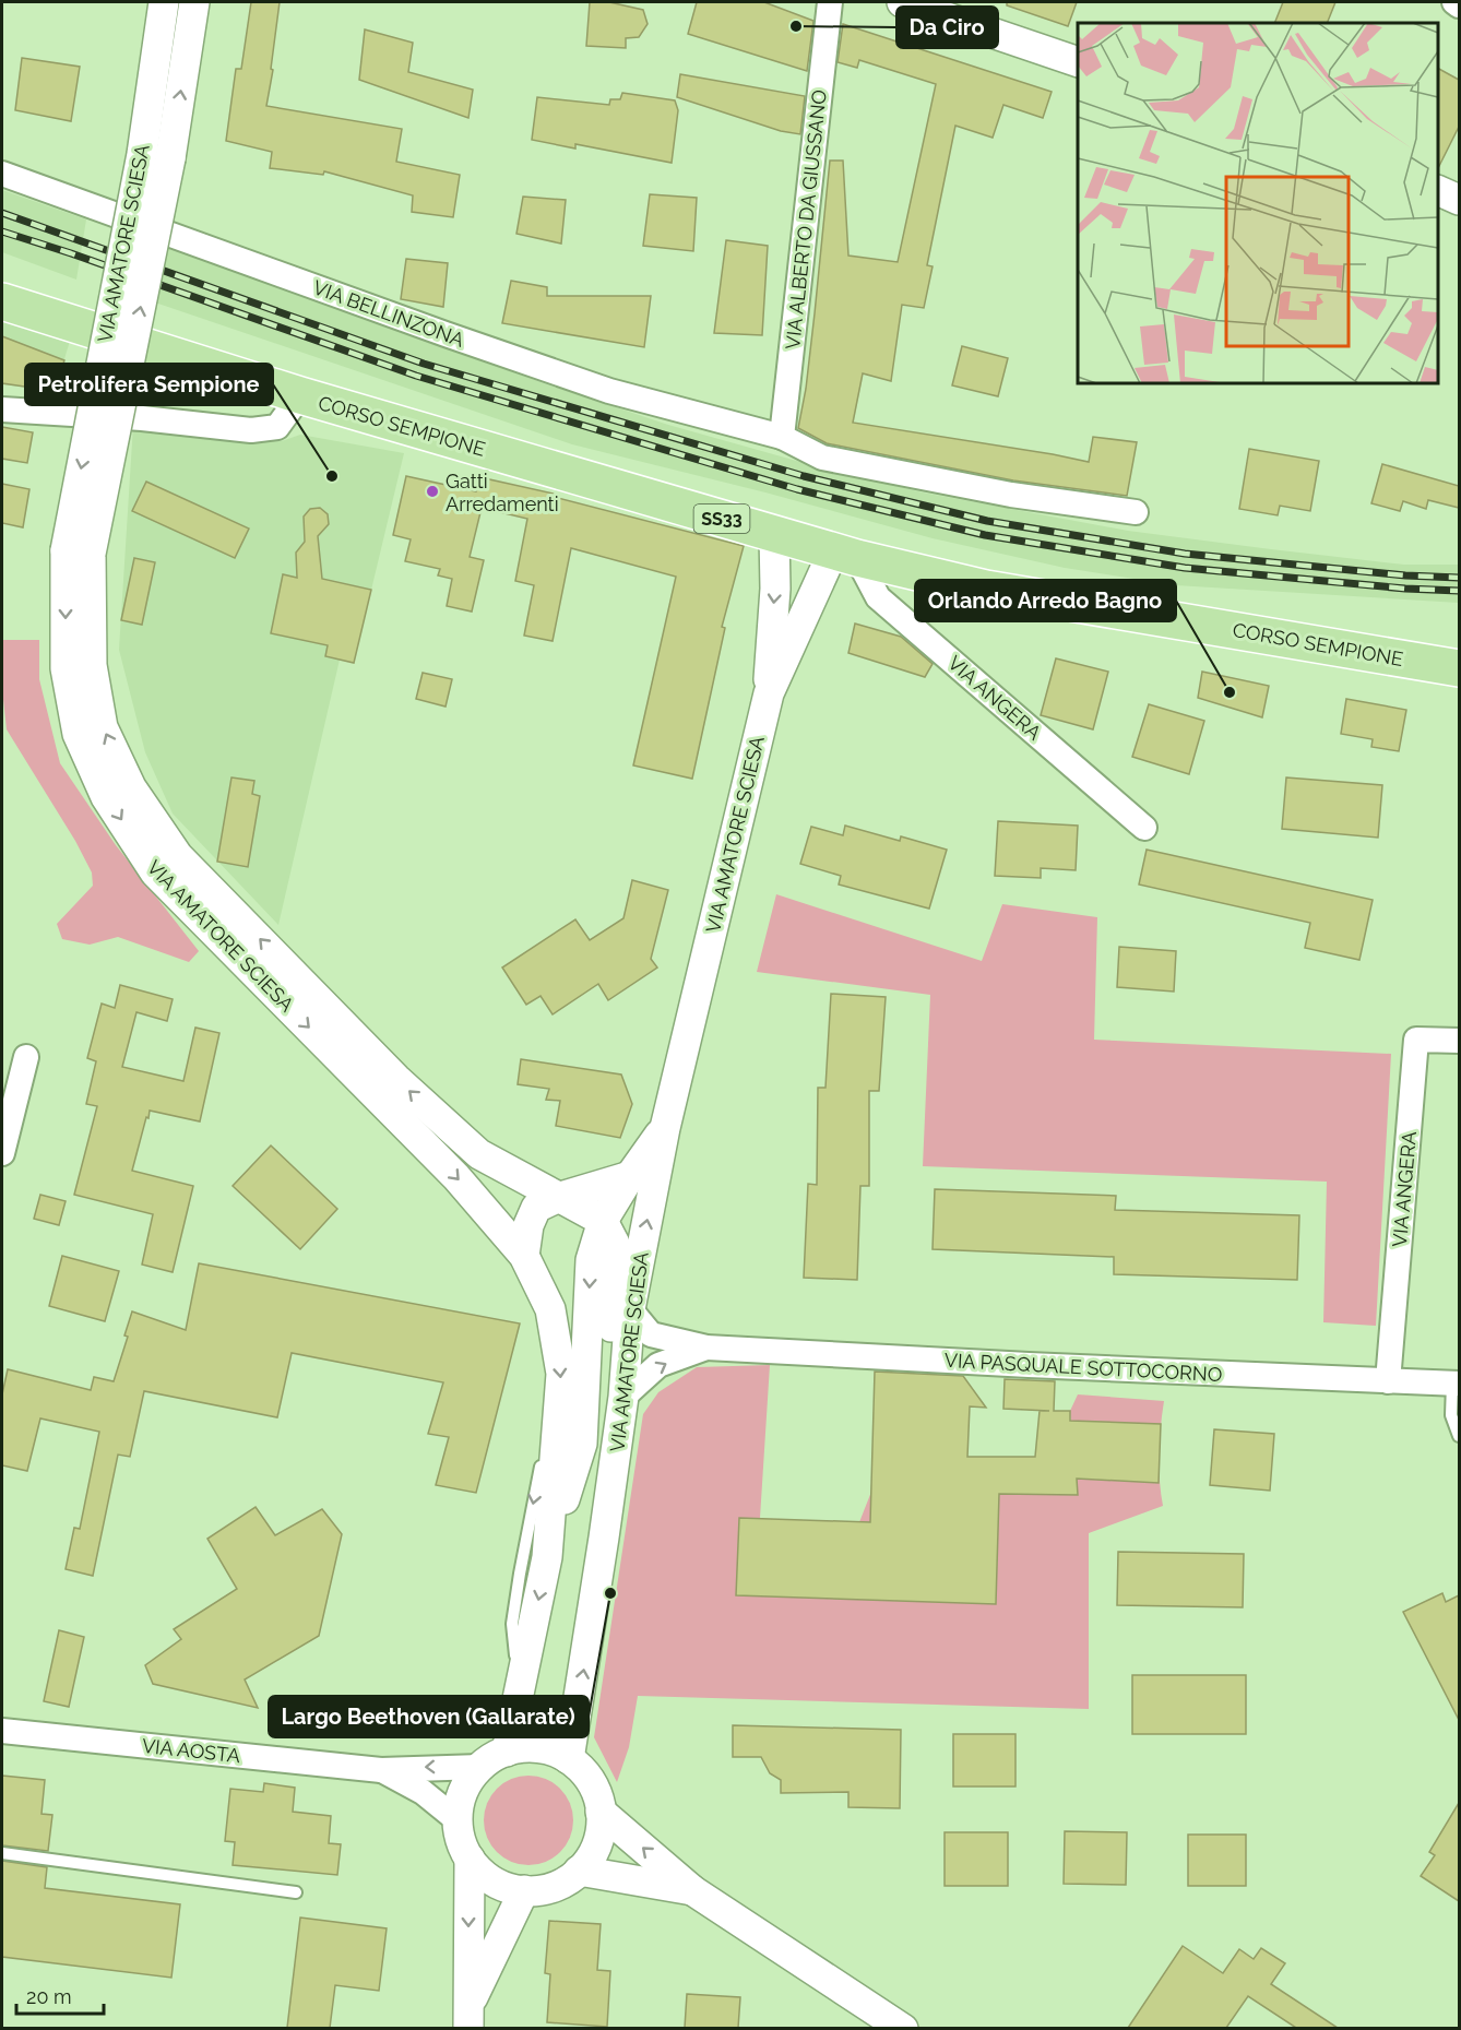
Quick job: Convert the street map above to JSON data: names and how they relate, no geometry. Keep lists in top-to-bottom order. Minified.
{"streets":{"main road":["CORSO SEMPIONE","SS33"],"street":["VIA ALBERTO DA GIUSSANO","VIA AMATORE SCIESA","VIA BELLINZONA","VIA ANGERA","VIA PASQUALE SOTTOCORNO","VIA AOSTA"]},"crossings":[["VIA ALBERTO DA GIUSSANO","VIA BELLINZONA"],["VIA AMATORE SCIESA","CORSO SEMPIONE"],["VIA AMATORE SCIESA","VIA ANGERA"],["VIA AMATORE SCIESA","VIA PASQUALE SOTTOCORNO"],["VIA AMATORE SCIESA","VIA AOSTA"],["CORSO SEMPIONE","VIA ANGERA"],["VIA ANGERA","VIA PASQUALE SOTTOCORNO"]],"places":["Da Ciro","Petrolifera Sempione","Gatti Arredamenti","Orlando Arredo Bagno","Largo Beethoven (Gallarate)"],"scale_bar":"20 m"}
